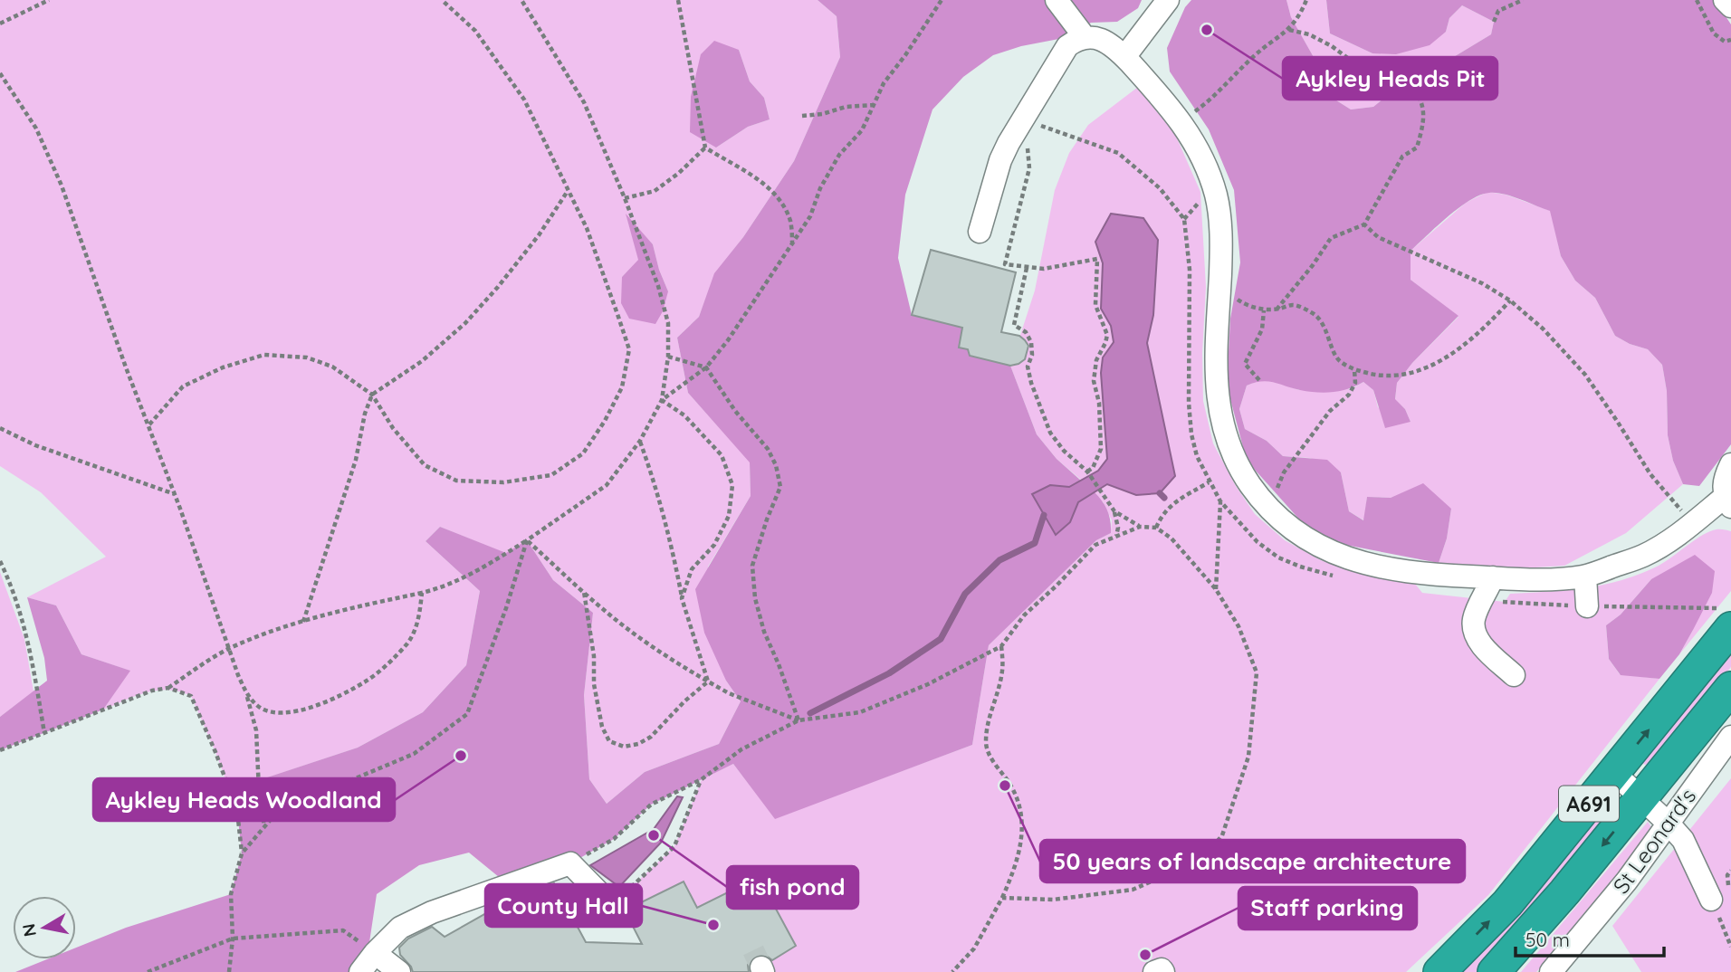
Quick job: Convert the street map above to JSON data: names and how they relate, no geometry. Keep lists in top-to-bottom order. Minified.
{"streets":{"highway":["A691"],"lane":["St Leonard's"]},"places":["Aykley Heads Pit","Aykley Heads Woodland","50 years of landscape architecture","fish pond","County Hall","Staff parking"],"scale_bar":"50 m","north":"left"}
